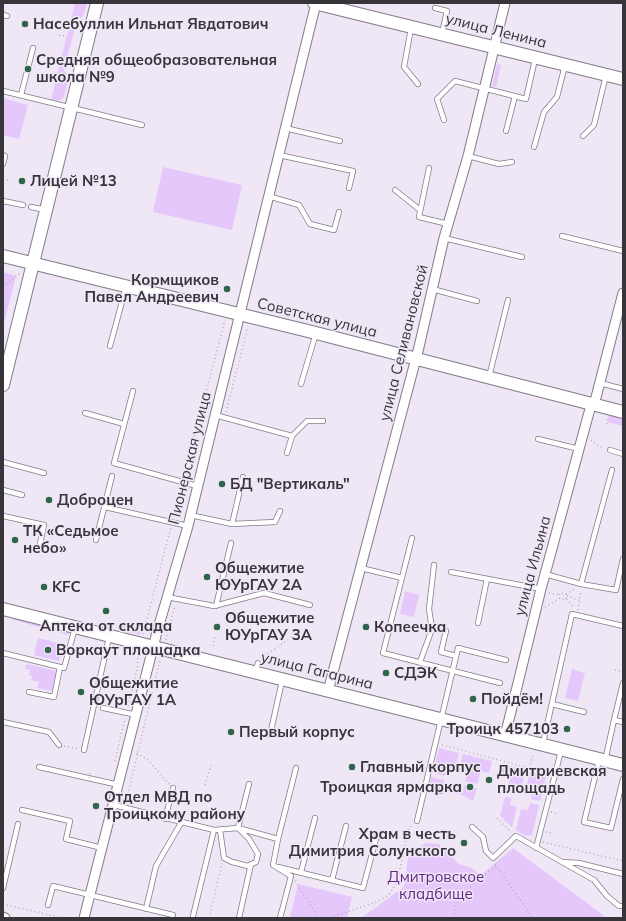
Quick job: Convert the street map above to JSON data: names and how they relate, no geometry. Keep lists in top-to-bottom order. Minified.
{"streets":{"street":["улица Ленина","Советская улица","улица Селивановской","Пионерская улица","улица Ильина","улица Гагарина"]},"crossings":[["улица Ленина","улица Селивановской"],["улица Ленина","Пионерская улица"],["Советская улица","улица Селивановской"],["Советская улица","Пионерская улица"],["Советская улица","улица Ильина"],["улица Селивановской","улица Гагарина"],["Пионерская улица","улица Гагарина"],["улица Ильина","улица Гагарина"]],"parks":["Дмитровское кладбище"],"places":["Насебуллин Ильнат Явдатович","Средняя общеобразовательная школа №9","Лицей №13","Кормщиков Павел Андреевич","БД \"Вертикаль\"","Доброцен","ТК «Седьмое небо»","Общежитие ЮУрГАУ 2А","KFC","Аптека от склада","Общежитие ЮУрГАУ 3А","Копеечка","Воркаут площадка","СДЭК","Общежитие ЮУрГАУ 1А","Пойдём!","Троицк 457103","Первый корпус","Главный корпус","Дмитриевская площадь","Троицкая ярмарка","Отдел МВД по Троицкому району","Храм в честь Димитрия Солунского"]}
